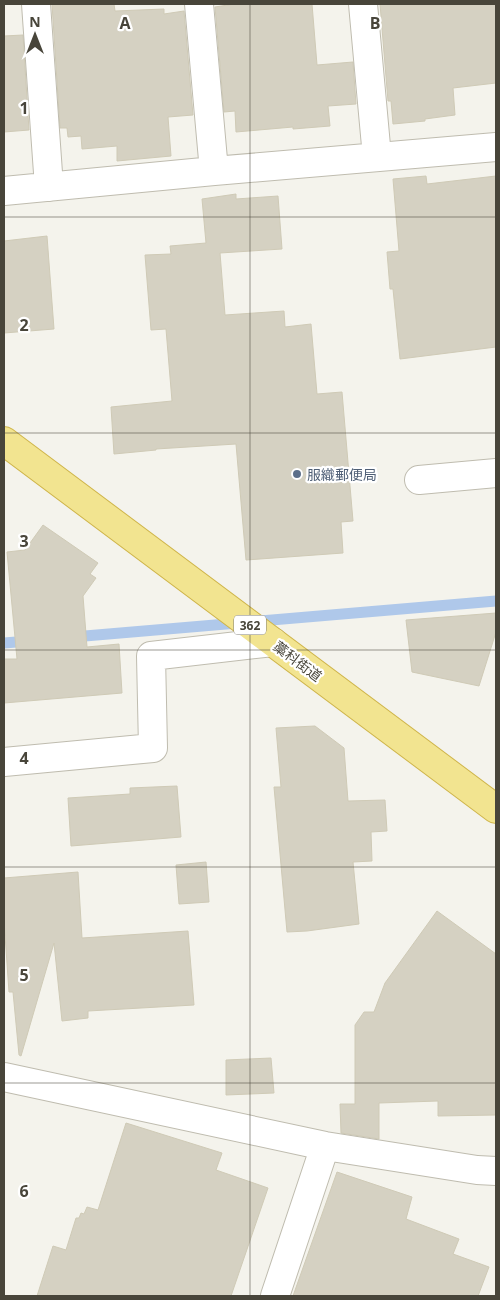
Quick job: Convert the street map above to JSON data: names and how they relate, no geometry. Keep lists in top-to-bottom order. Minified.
{"streets":{"highway":["362","藁科街道"]},"places":["服織郵便局"],"north":"top","grid":{"columns":["A","B"],"rows":["1","2","3","4","5","6"]}}
